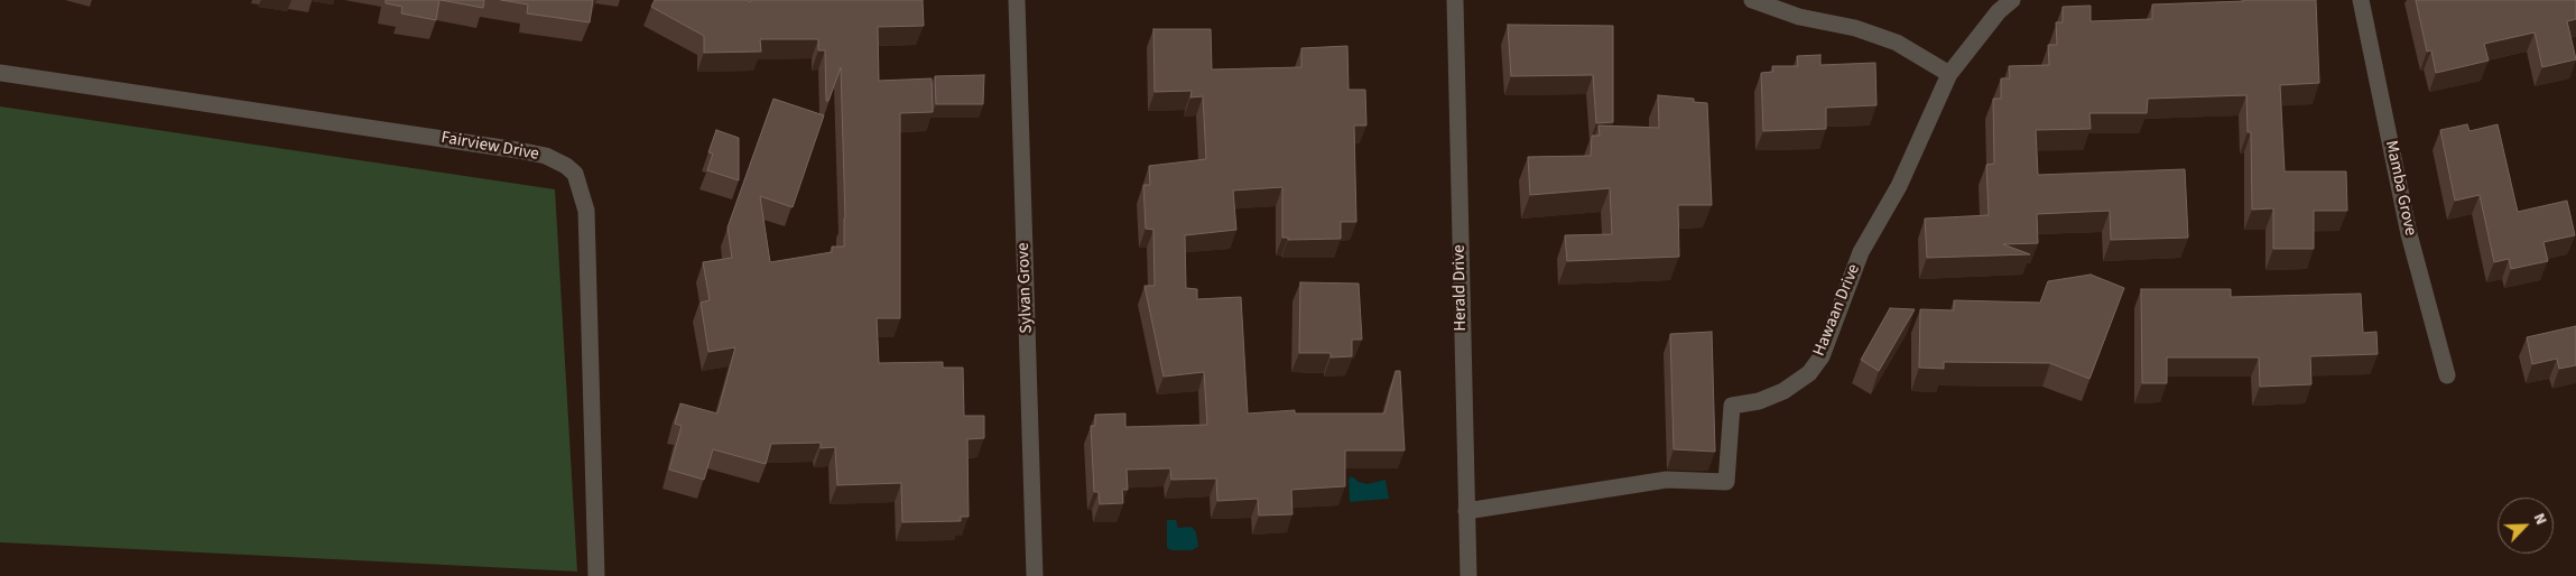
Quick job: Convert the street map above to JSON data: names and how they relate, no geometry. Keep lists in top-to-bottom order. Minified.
{"streets":{"street":["Fairview Drive","Mamba Grove","Sylvan Grove","Herald Drive","Hawaan Drive"]},"crossings":[["Herald Drive","Hawaan Drive"]],"north":"top right"}
